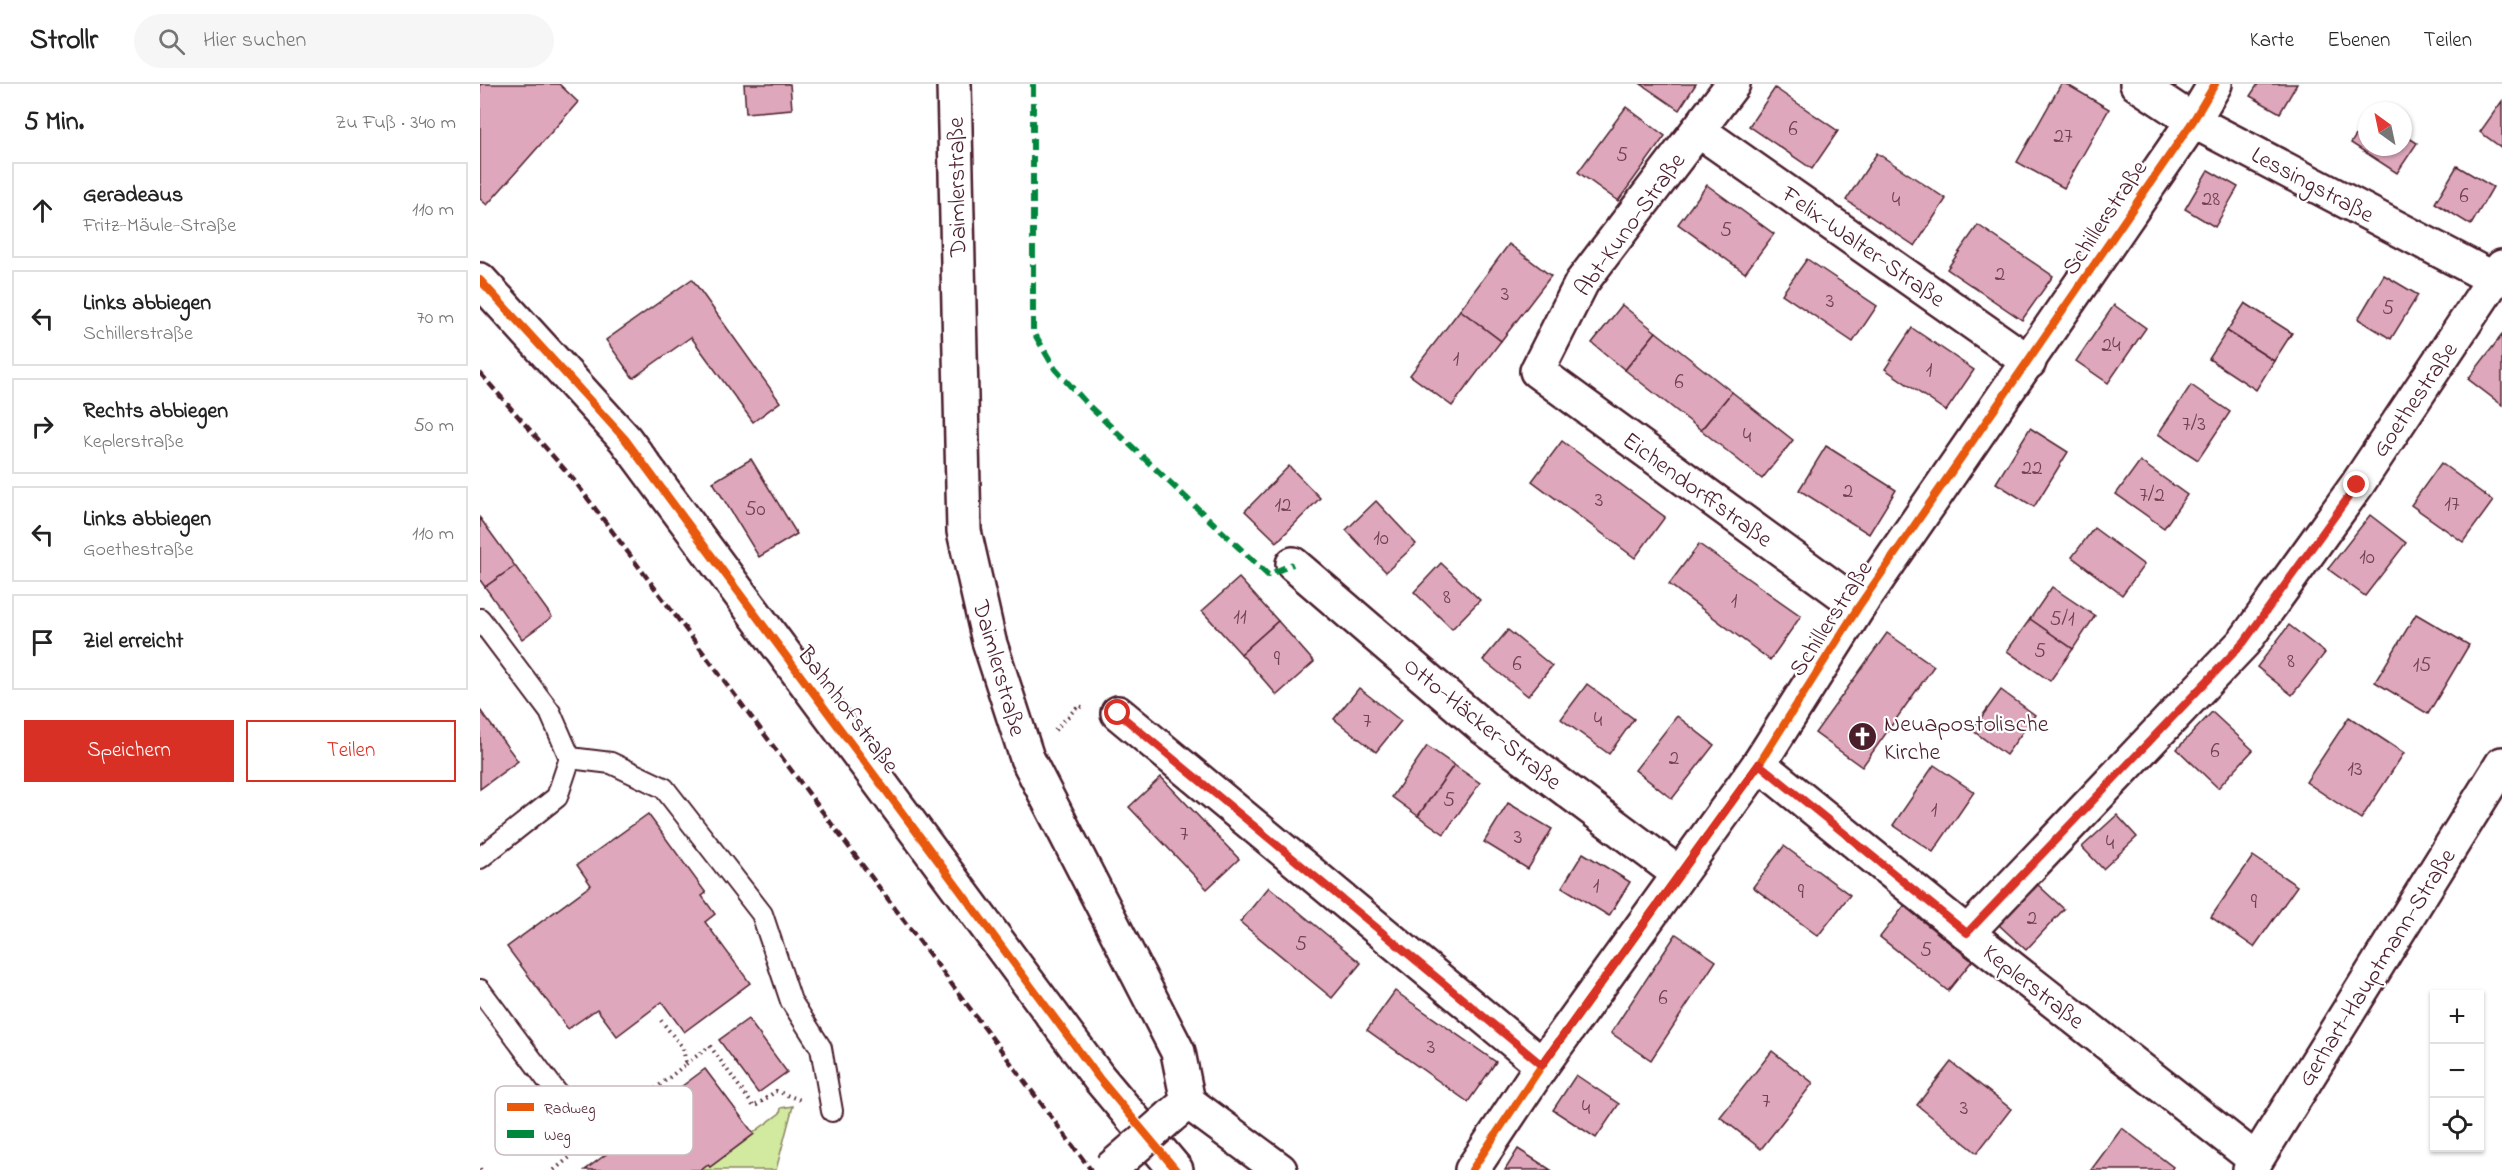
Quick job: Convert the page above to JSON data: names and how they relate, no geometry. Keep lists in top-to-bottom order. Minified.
{"streets":{"street":["Lessingstraße","Daimlerstraße","Schillerstraße","Abt-Kuno-Straße","Felix-Walter-Straße","Goethestraße","Eichendorffstraße","Bahnhofstraße","Otto-Häcker-Straße","Gerhart-Hauptmann-Straße","Keplerstraße"]},"crossings":[["Lessingstraße","Schillerstraße"],["Lessingstraße","Goethestraße"],["Schillerstraße","Felix-Walter-Straße"],["Schillerstraße","Eichendorffstraße"],["Schillerstraße","Otto-Häcker-Straße"],["Schillerstraße","Keplerstraße"],["Abt-Kuno-Straße","Felix-Walter-Straße"],["Abt-Kuno-Straße","Eichendorffstraße"],["Goethestraße","Keplerstraße"],["Gerhart-Hauptmann-Straße","Keplerstraße"]],"places":{"church":["Neuapostolische Kirche"]},"house_numbers":["6","27","5","6","28","4","5","2","3","3","5","24","1","1","6","7/3","4","22","2","7/2","3","17","12","50","10","10","8","1","11","5/1","5","9","8","6","15","4","7","6","2","13","5","1","7","3","4","1","9","9","2","5","5","6","3","7","4","3"],"legend":["Radweg","Weg"],"north":"top left","page":{"header":"Strollr","search":"Hier suchen","nav":["Karte","Ebenen","Teilen"],"heading":["5 Min.","Zu Fuß · 340 m"],"list":[["Geradeaus","Fritz-Mäule-Straße","110 m"],["Links abbiegen","Schillerstraße","70 m"],["Rechts abbiegen","Keplerstraße","50 m"],["Links abbiegen","Goethestraße","110 m"],"Ziel erreicht"],"buttons":["Speichern","Teilen"],"map_buttons":["+","−"]}}
